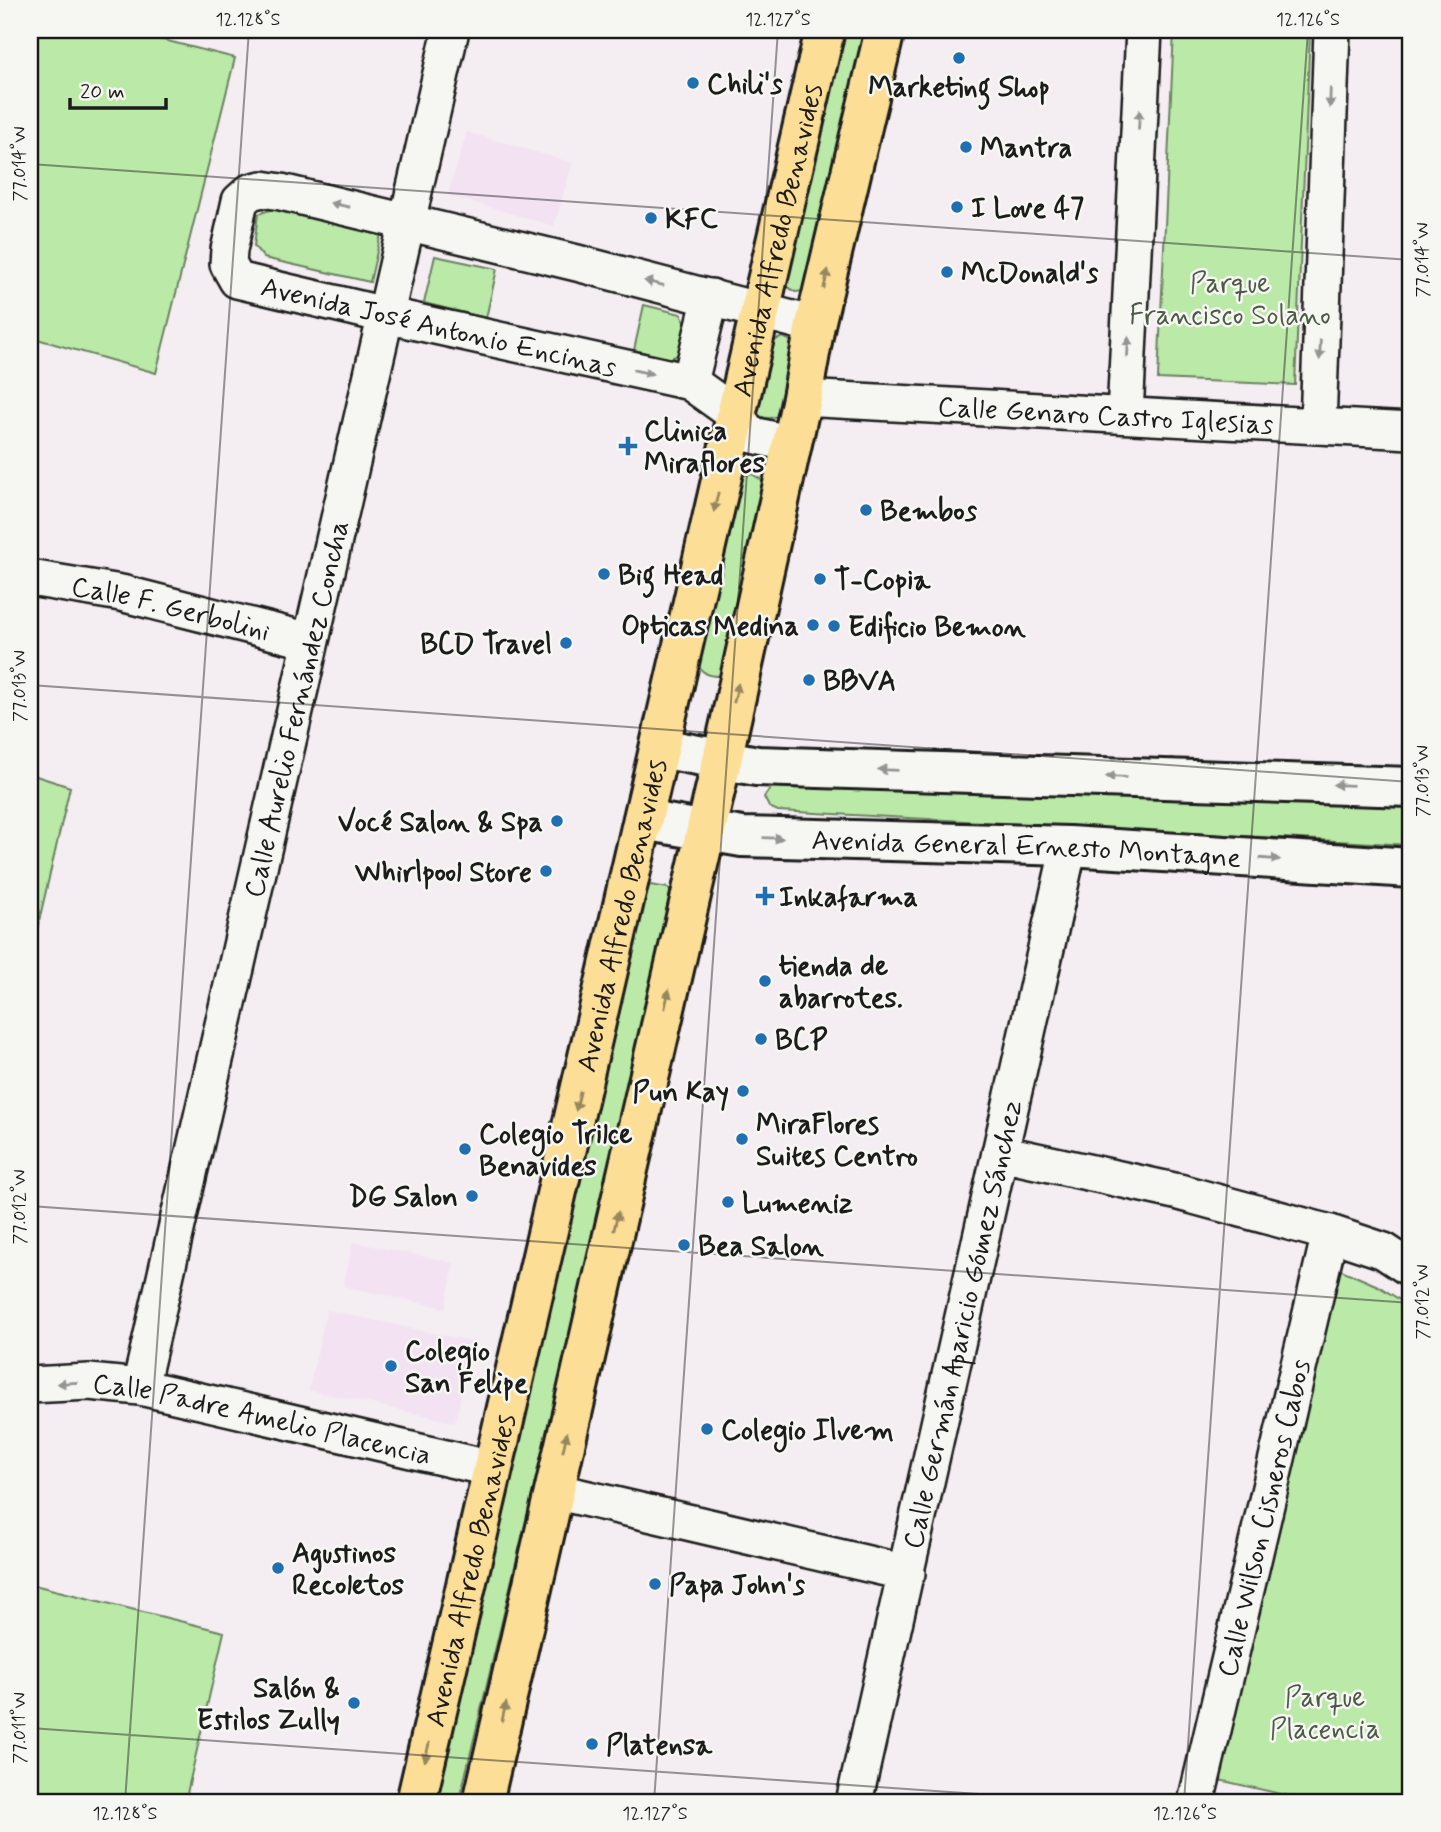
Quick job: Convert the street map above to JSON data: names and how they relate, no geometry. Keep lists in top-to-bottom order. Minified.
{"streets":{"main road":["Avenida Alfredo Benavides","Avenida General Ernesto Montagne"],"street":["Avenida José Antonio Encinas","Calle Genaro Castro Iglesias","Calle F. Gerbolini","Calle Aurelio Fernández Concha","Calle Germán Aparicio Gómez Sánchez","Calle Padre Amelio Placencia","Calle Wilson Cisneros Cabos"]},"crossings":[["Avenida Alfredo Benavides","Avenida José Antonio Encinas"],["Avenida Alfredo Benavides","Calle Genaro Castro Iglesias"],["Avenida Alfredo Benavides","Avenida General Ernesto Montagne"],["Avenida Alfredo Benavides","Calle Padre Amelio Placencia"],["Avenida José Antonio Encinas","Calle Aurelio Fernández Concha"],["Calle F. Gerbolini","Calle Aurelio Fernández Concha"],["Calle Aurelio Fernández Concha","Calle Padre Amelio Placencia"],["Avenida General Ernesto Montagne","Calle Germán Aparicio Gómez Sánchez"]],"parks":["Parque Francisco Solano","Parque Placencia"],"places":{"other":["Marketing Shop","Chili's","Mantra","I Love 47","KFC","McDonald's","Bembos","Big Head","T-Copia","Opticas Medina","Edificio Bemon","BCD Travel","BBVA","Vocé Salon & Spa","Whirlpool Store","tienda de abarrotes.","BCP","Pun Kay","MiraFlores Suites Centro","Colegio Trilce Benavides","DG Salon","Lumeniz","Bea Salon","Colegio San Felipe","Colegio Ilvem","Agustinos Recoletos","Papa John's","Salón & Estilos Zully","Platensa"],"health":["Clinica Miraflores","Inkafarma"]},"scale_bar":"20 m","coordinates":["12.128°S","12.127°S","12.126°S","77.014°W","77.013°W","77.012°W","77.011°W"]}
